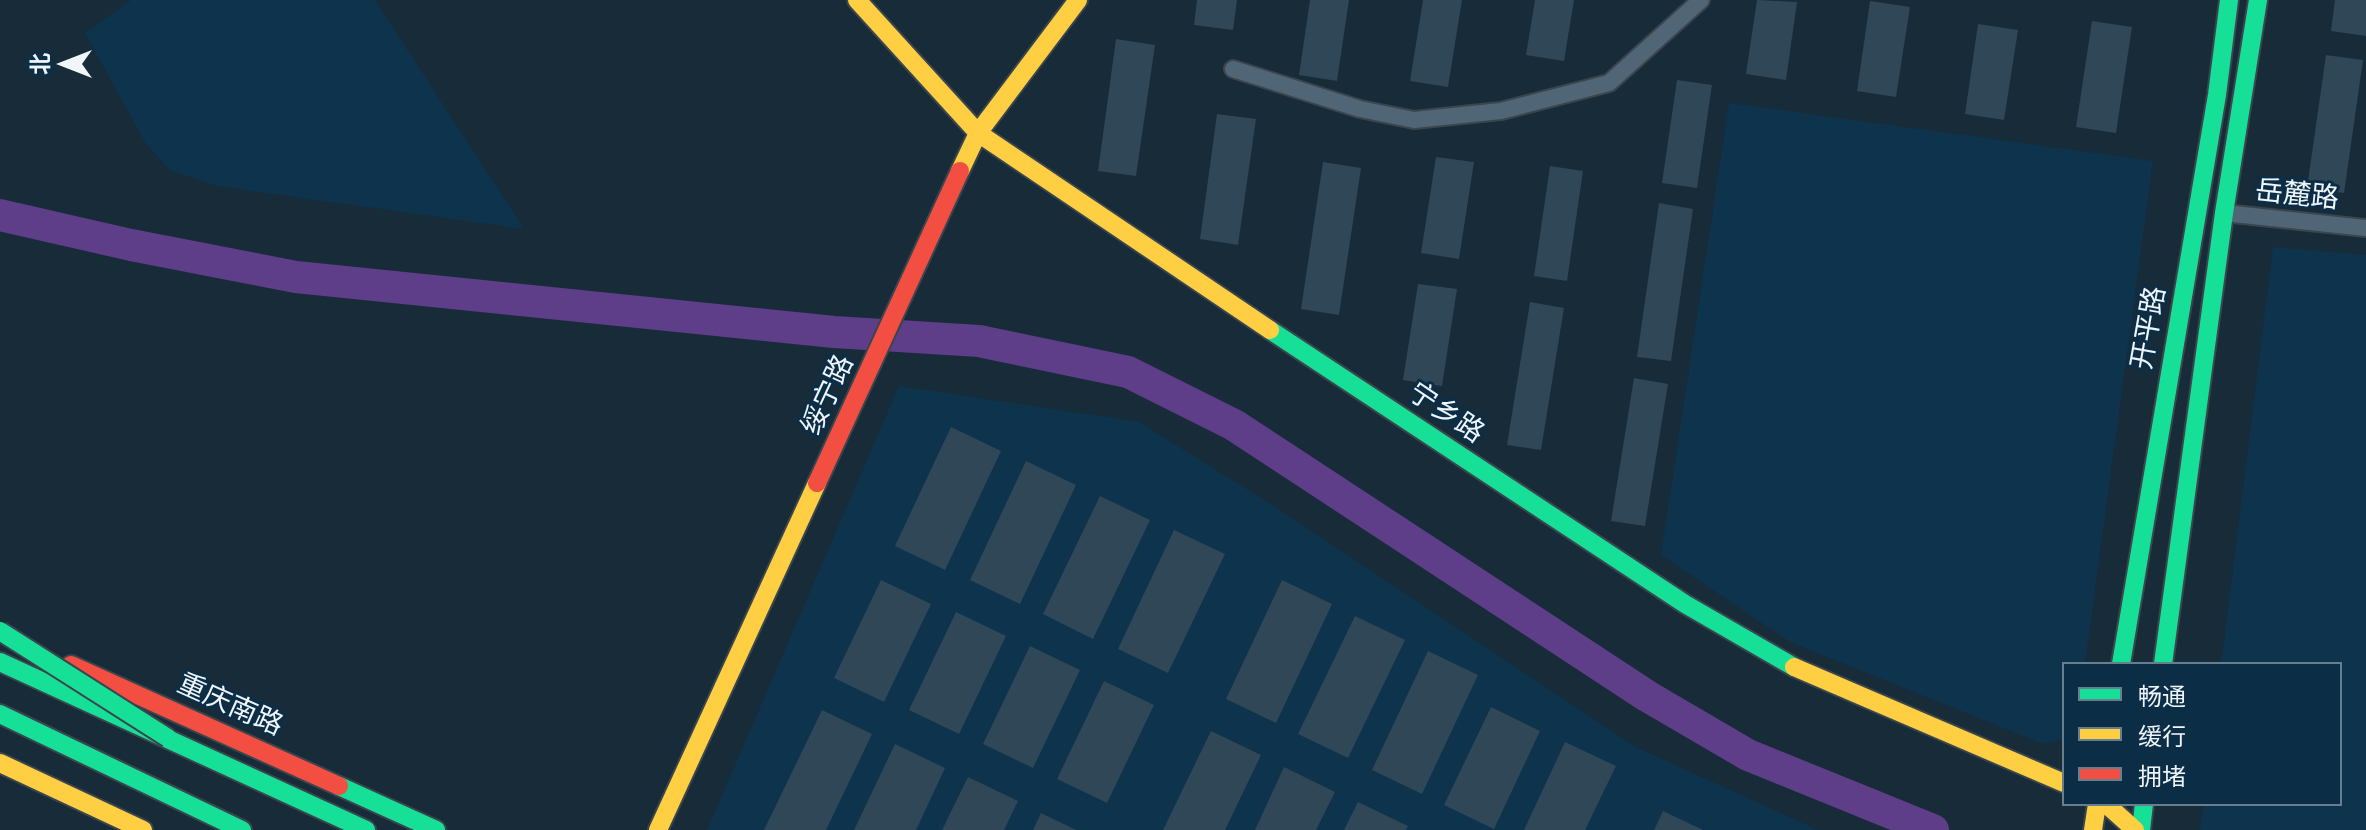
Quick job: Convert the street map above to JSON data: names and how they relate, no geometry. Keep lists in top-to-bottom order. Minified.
{"streets":{"main road":["开平路","绥宁路","宁乡路","重庆南路"],"street":["岳麓路"]},"crossings":[["岳麓路","开平路"],["绥宁路","宁乡路"]],"legend":["畅通","缓行","拥堵"],"north":"left"}
